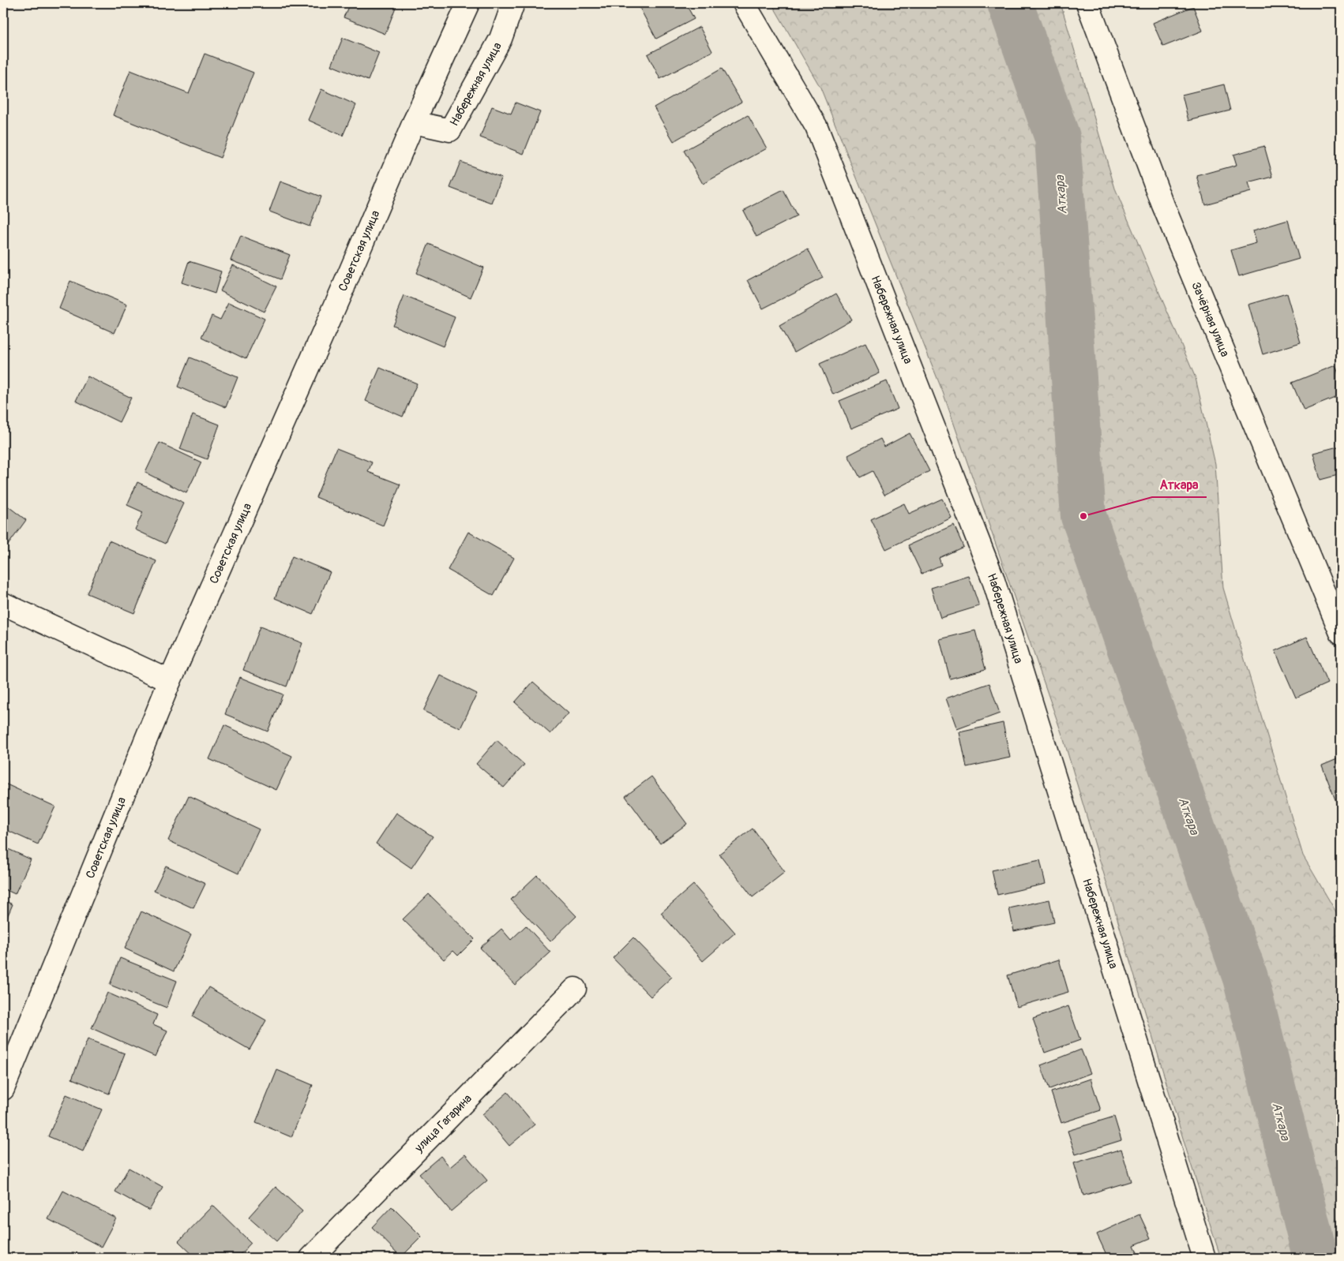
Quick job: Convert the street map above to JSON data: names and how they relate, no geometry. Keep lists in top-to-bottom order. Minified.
{"streets":{"street":["Набережная улица","Советская улица","Зачёрная улица","улица Гагарина"]},"crossings":[["Набережная улица","Советская улица"]],"water":["Аткара"],"places":["Аткара"]}
